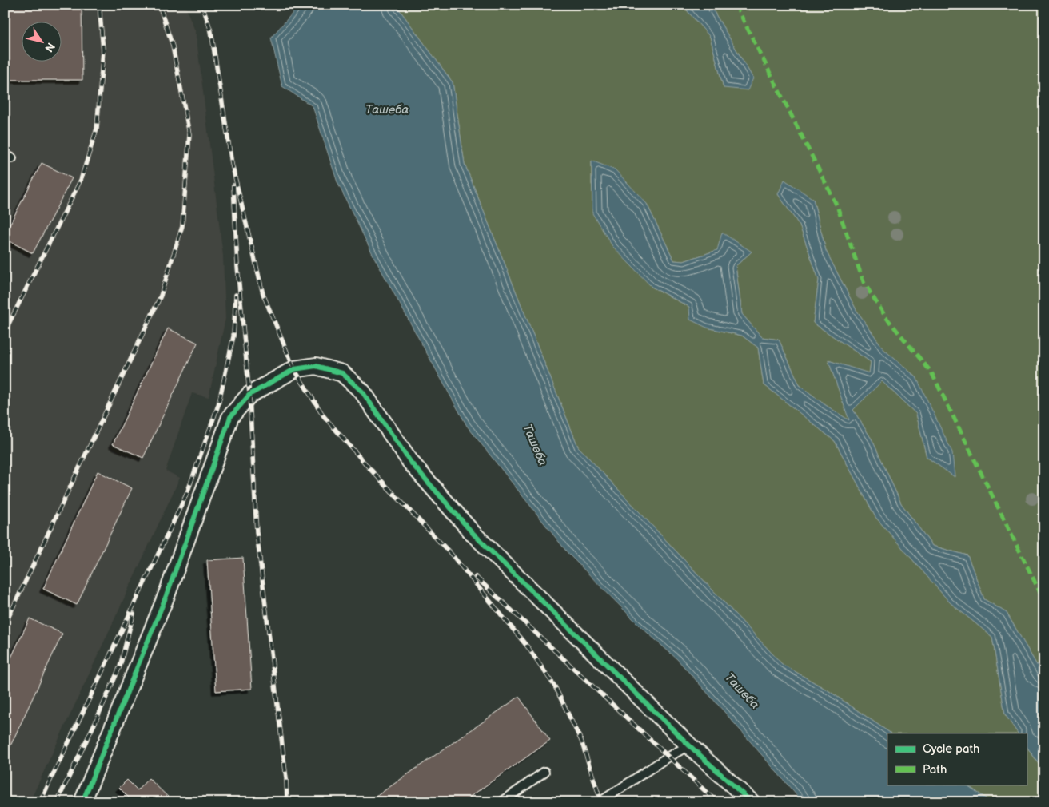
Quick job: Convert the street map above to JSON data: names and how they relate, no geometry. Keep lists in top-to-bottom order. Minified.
{"water":["Ташеба"],"legend":["Cycle path","Path"],"north":"bottom right"}
